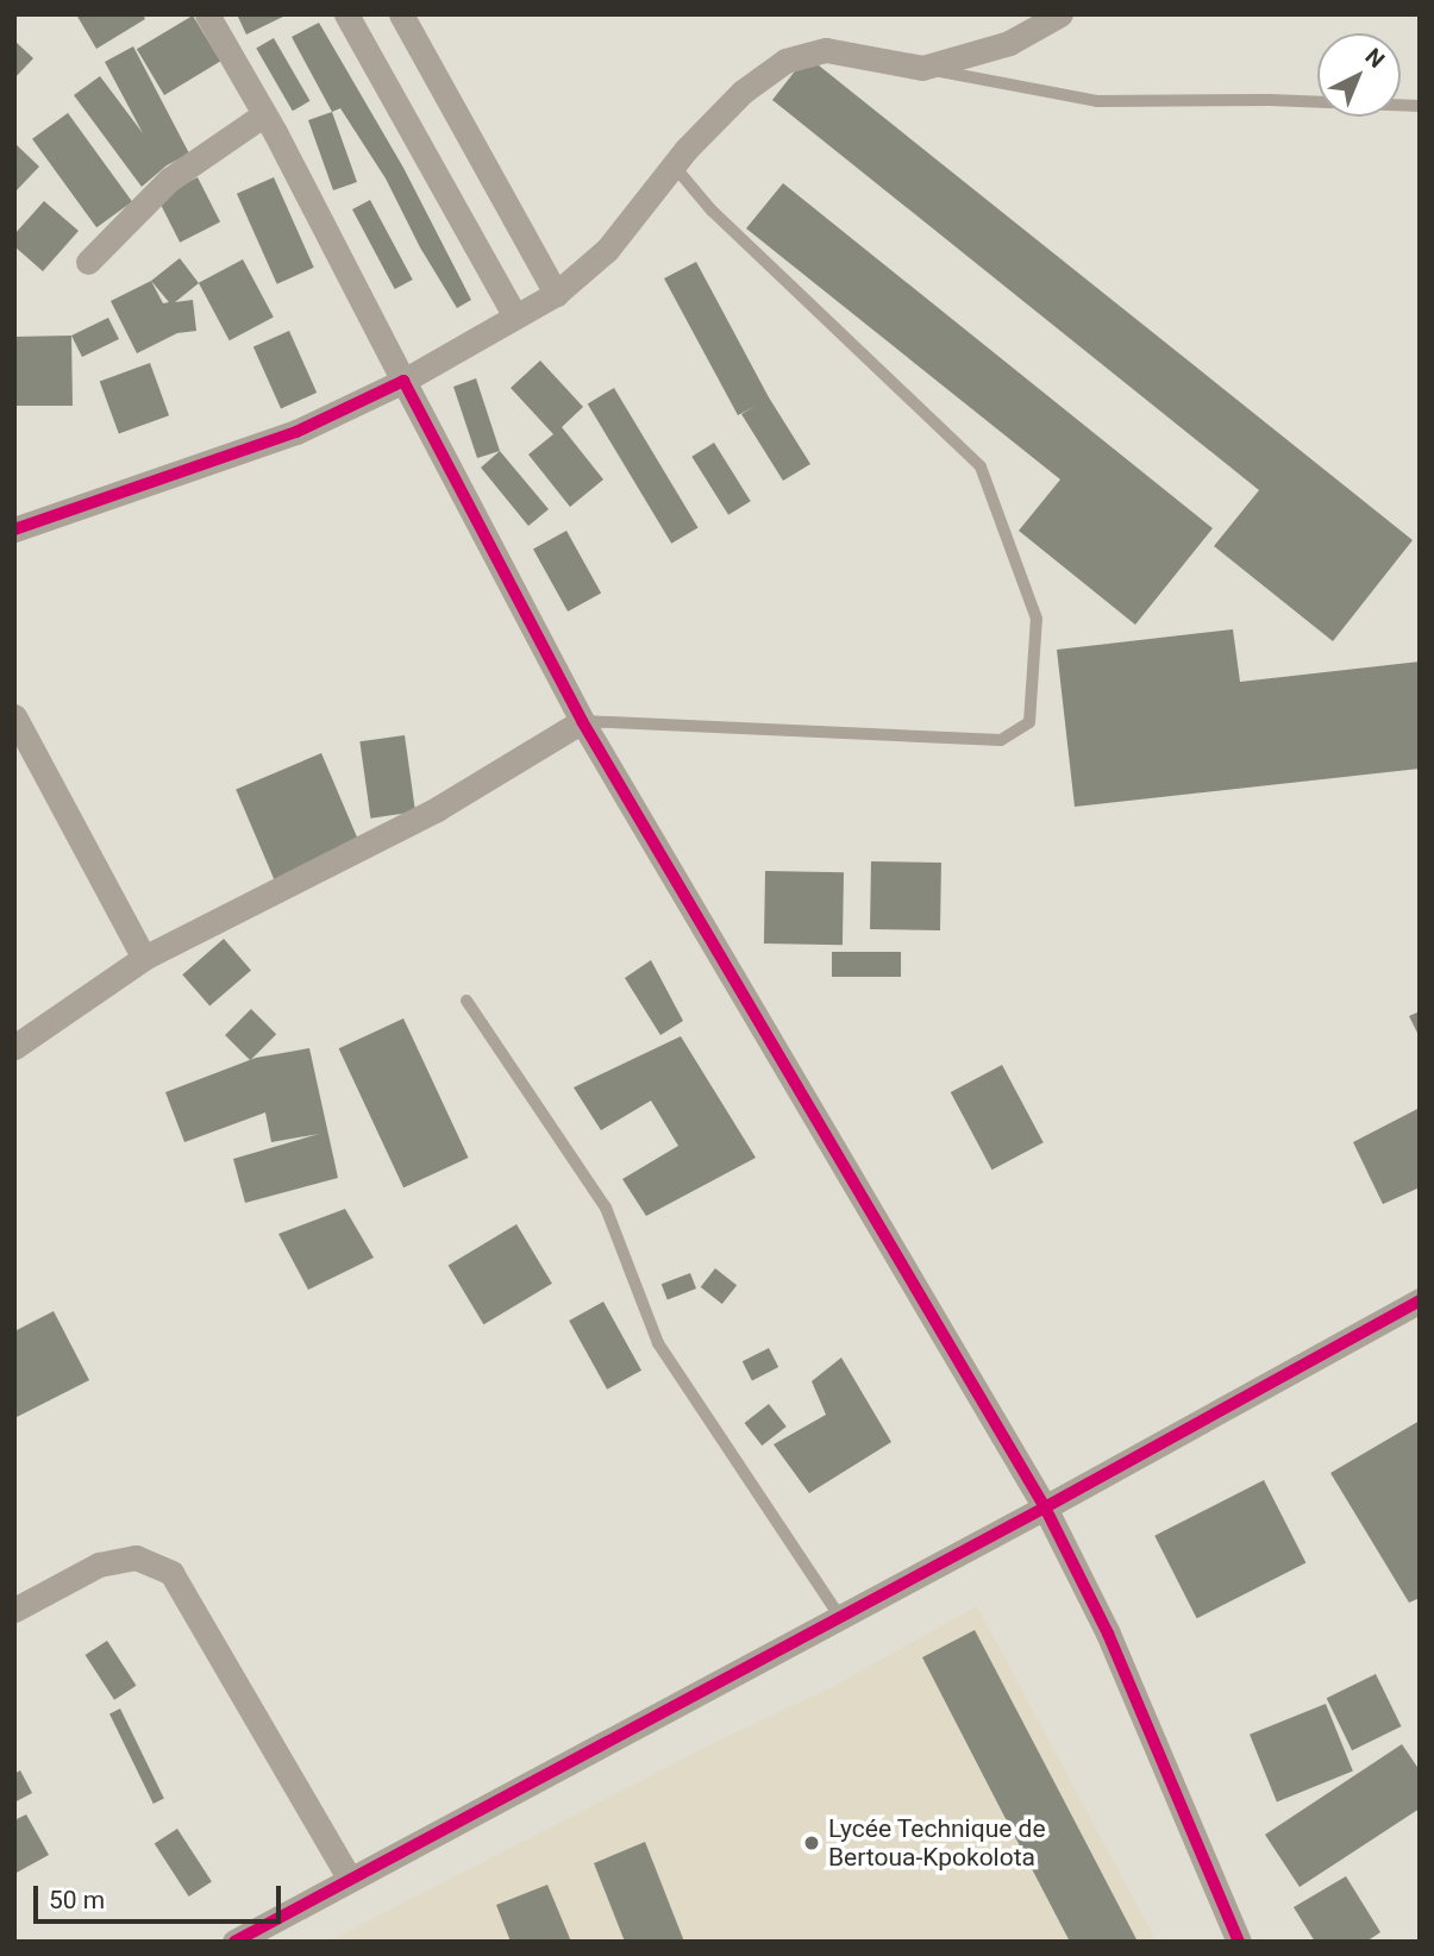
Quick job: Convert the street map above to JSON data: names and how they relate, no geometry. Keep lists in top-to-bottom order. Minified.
{"places":["Lycée Technique de Bertoua-Kpokolota"],"scale_bar":"50 m","north":"top right"}
